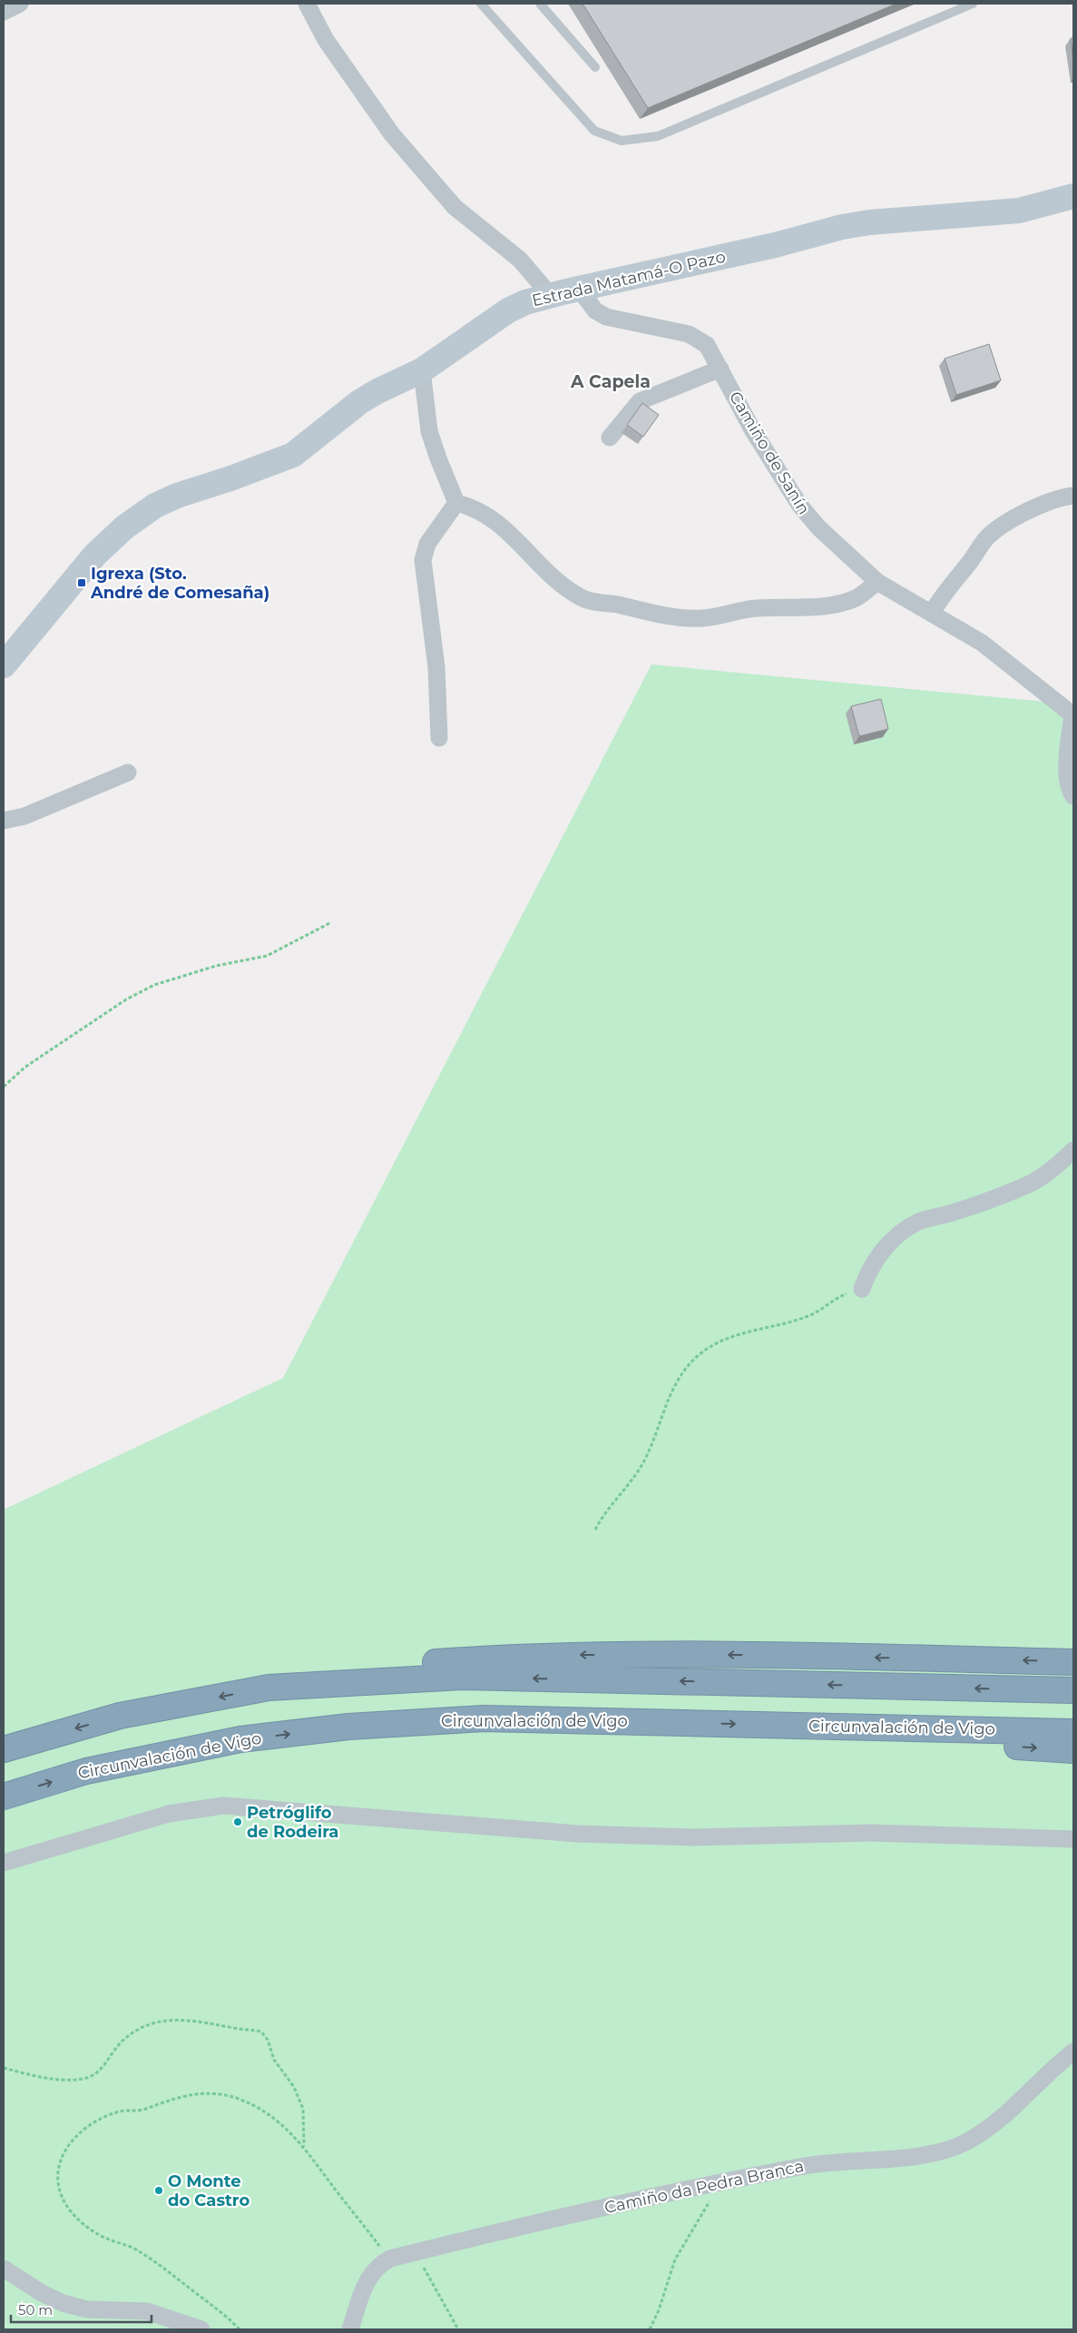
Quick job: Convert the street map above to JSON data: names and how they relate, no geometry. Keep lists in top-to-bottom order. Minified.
{"streets":{"highway":["Circunvalación de Vigo"],"street":["Estrada Matamá-O Pazo","Camiño de Sanín","Camiño da Pedra Branca"]},"crossings":[["Estrada Matamá-O Pazo","Camiño de Sanín"]],"districts":["A Capela"],"places":{"transit":["Igrexa (Sto. André de Comesaña)"],"other":["Petróglifo de Rodeira","O Monte do Castro"]},"scale_bar":"50 m"}
